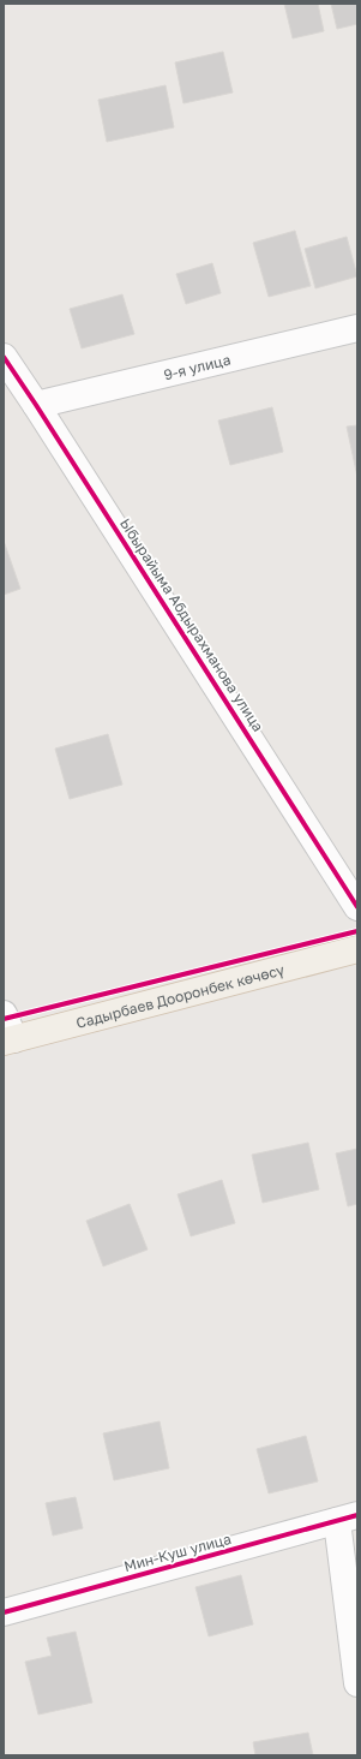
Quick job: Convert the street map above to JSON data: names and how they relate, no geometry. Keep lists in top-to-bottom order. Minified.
{"streets":{"main road":["Садырбаев Дооронбек көчөсү"],"street":["9-я улица","Ыбырайыма Абдырахманова улица","Мин-Куш улица"]},"crossings":[["9-я улица","Ыбырайыма Абдырахманова улица"]]}
